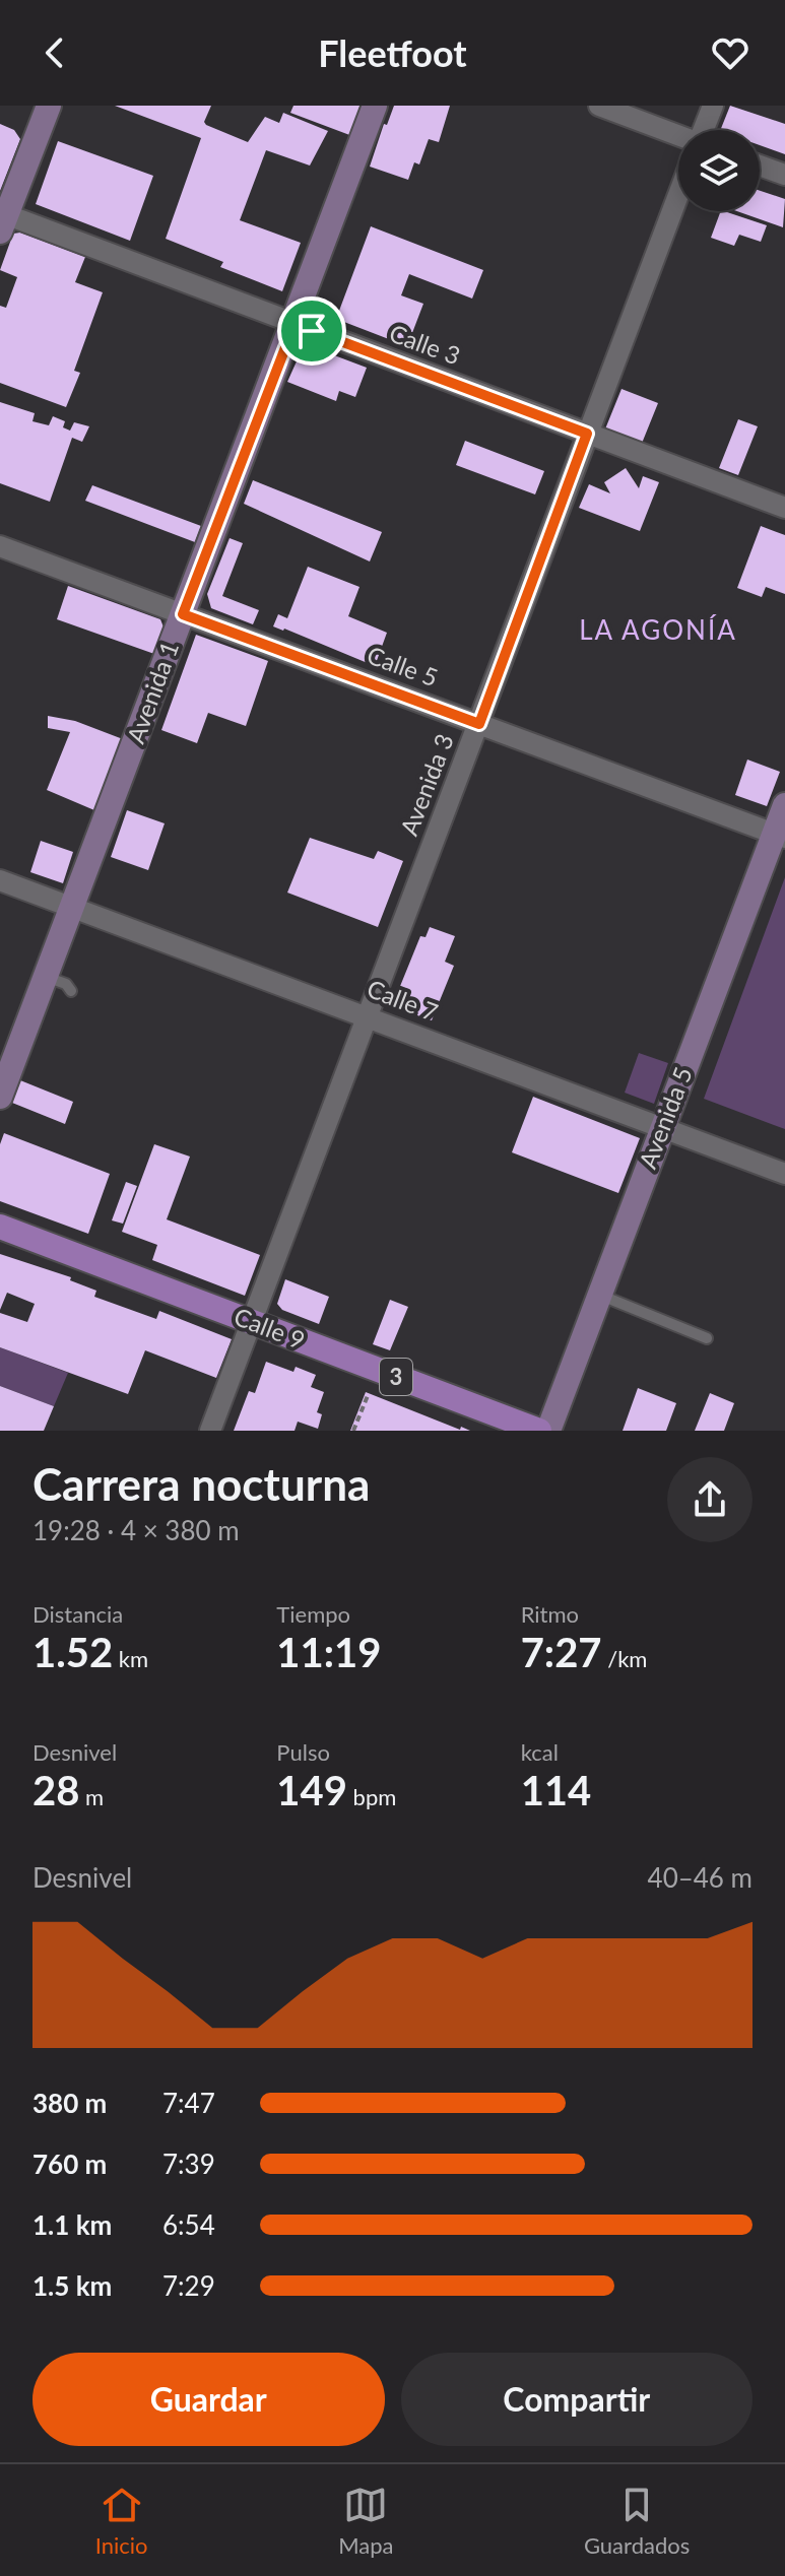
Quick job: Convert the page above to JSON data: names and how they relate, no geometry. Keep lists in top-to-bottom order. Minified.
{"streets":{"main road":["Calle 9","3"],"street":["Calle 3","Calle 5","Avenida 1","Avenida 3","Calle 7","Avenida 5"]},"crossings":[["Calle 3","Avenida 1"],["Calle 3","Avenida 3"],["Calle 5","Avenida 1"],["Calle 5","Avenida 3"],["Calle 5","Avenida 5"],["Avenida 1","Calle 7"],["Avenida 3","Calle 7"],["Avenida 3","Calle 9"],["Calle 7","Avenida 5"]],"districts":["LA AGONÍA"],"page":{"header":"Fleetfoot","heading":["Carrera nocturna","19:28 · 4 × 380 m"],"stats":[["Distancia","1.52 km"],["Tiempo","11:19"],["Ritmo","7:27 /km"],["Desnivel","28 m"],["Pulso","149 bpm"],["kcal","114"]],"chart":["Desnivel","40–46 m"],"list":[{"name":"380 m","note":"7:47"},{"name":"760 m","note":"7:39"},{"name":"1.1 km","note":"6:54"},{"name":"1.5 km","note":"7:29"}],"buttons":["Guardar","Compartir"],"tabs":["Inicio","Mapa","Guardados"]}}
